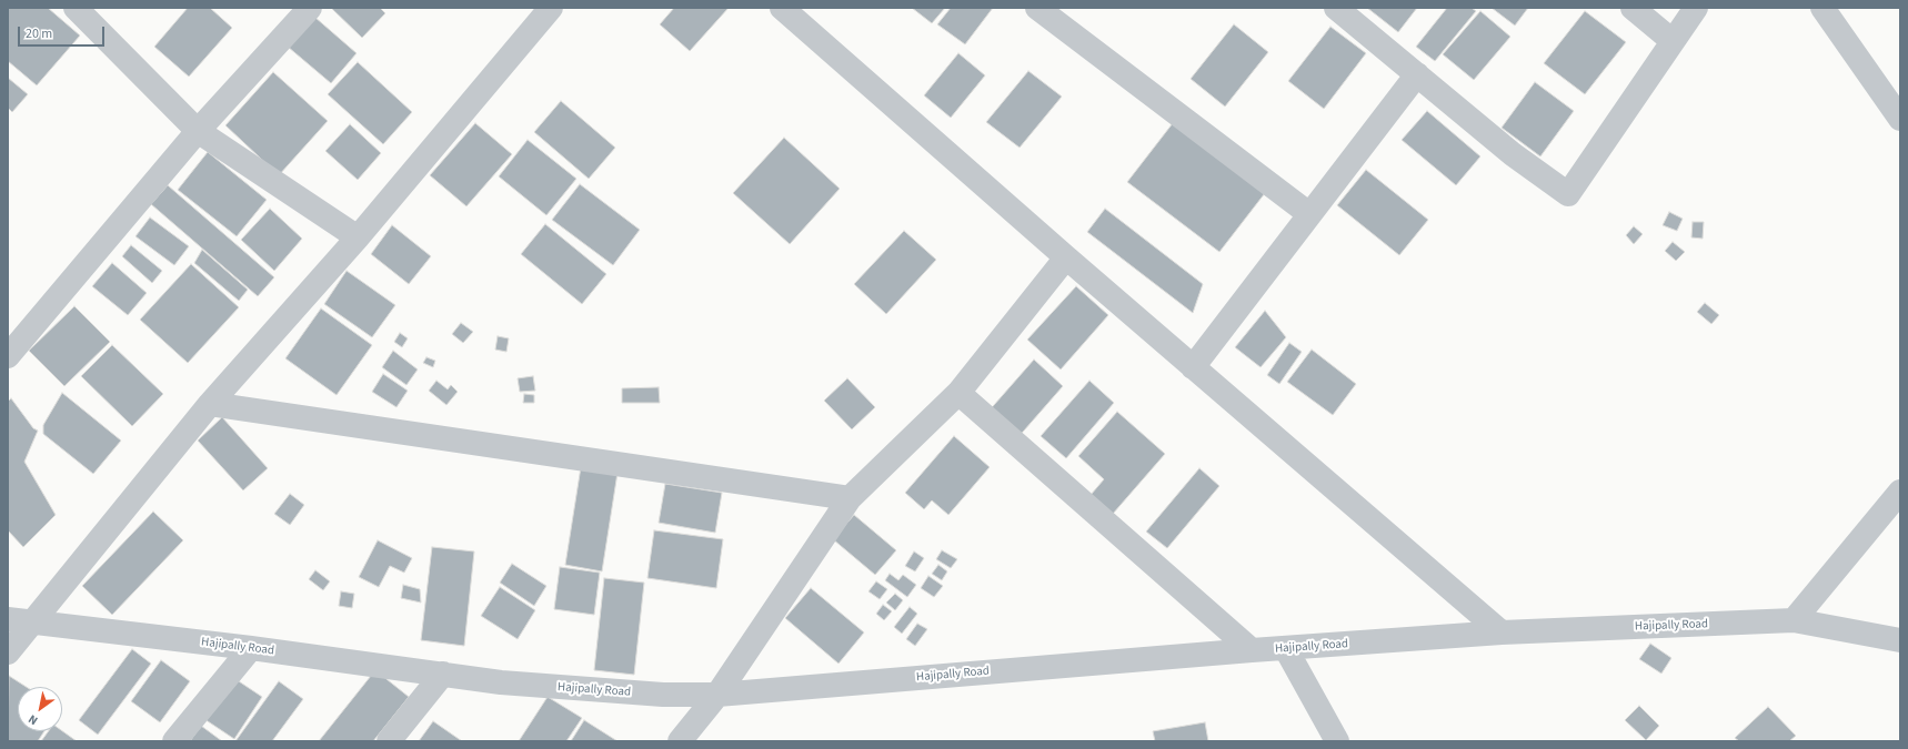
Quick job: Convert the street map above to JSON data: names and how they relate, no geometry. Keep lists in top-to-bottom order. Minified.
{"streets":{"street":["Hajipally Road"]},"scale_bar":"20 m","north":"bottom left"}
